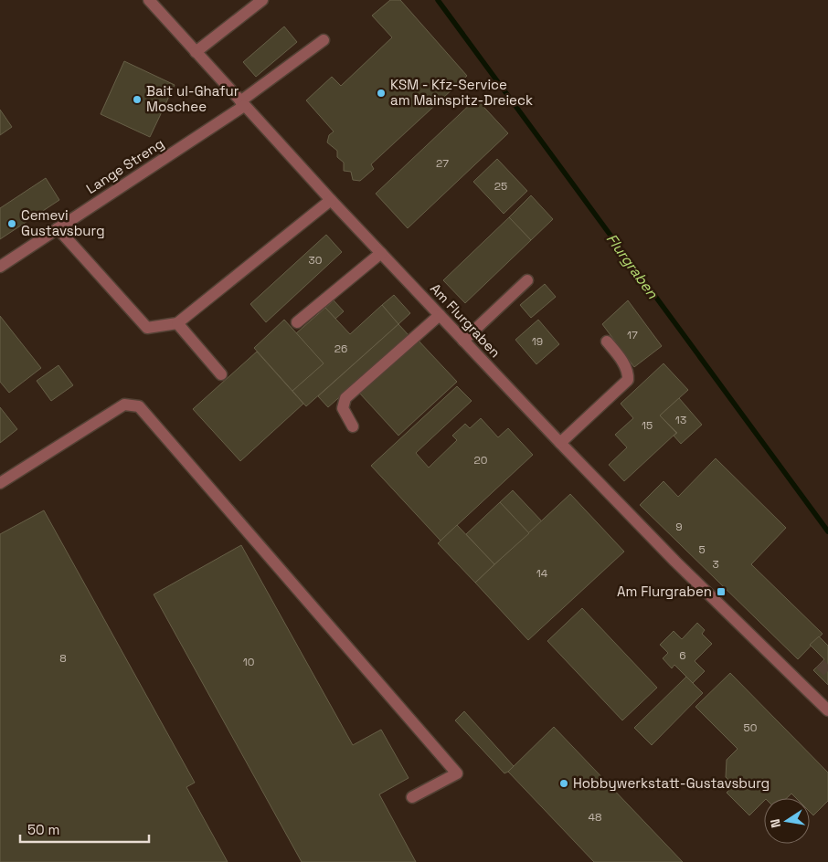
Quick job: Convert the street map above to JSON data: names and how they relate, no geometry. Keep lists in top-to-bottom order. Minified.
{"streets":{"street":["Lange Streng","Am Flurgraben"]},"crossings":[["Lange Streng","Am Flurgraben"]],"water":["Flurgraben"],"places":{"other":["KSM - Kfz-Service am Mainspitz-Dreieck","Bait ul-Ghafur Moschee","Cemevi Gustavsburg","Hobbywerkstatt-Gustavsburg"],"transit":["Am Flurgraben"]},"house_numbers":["27","25","30","17","19","26","13","15","20","9","5","3","14","6","8","10","50","48"],"scale_bar":"50 m","north":"left"}
